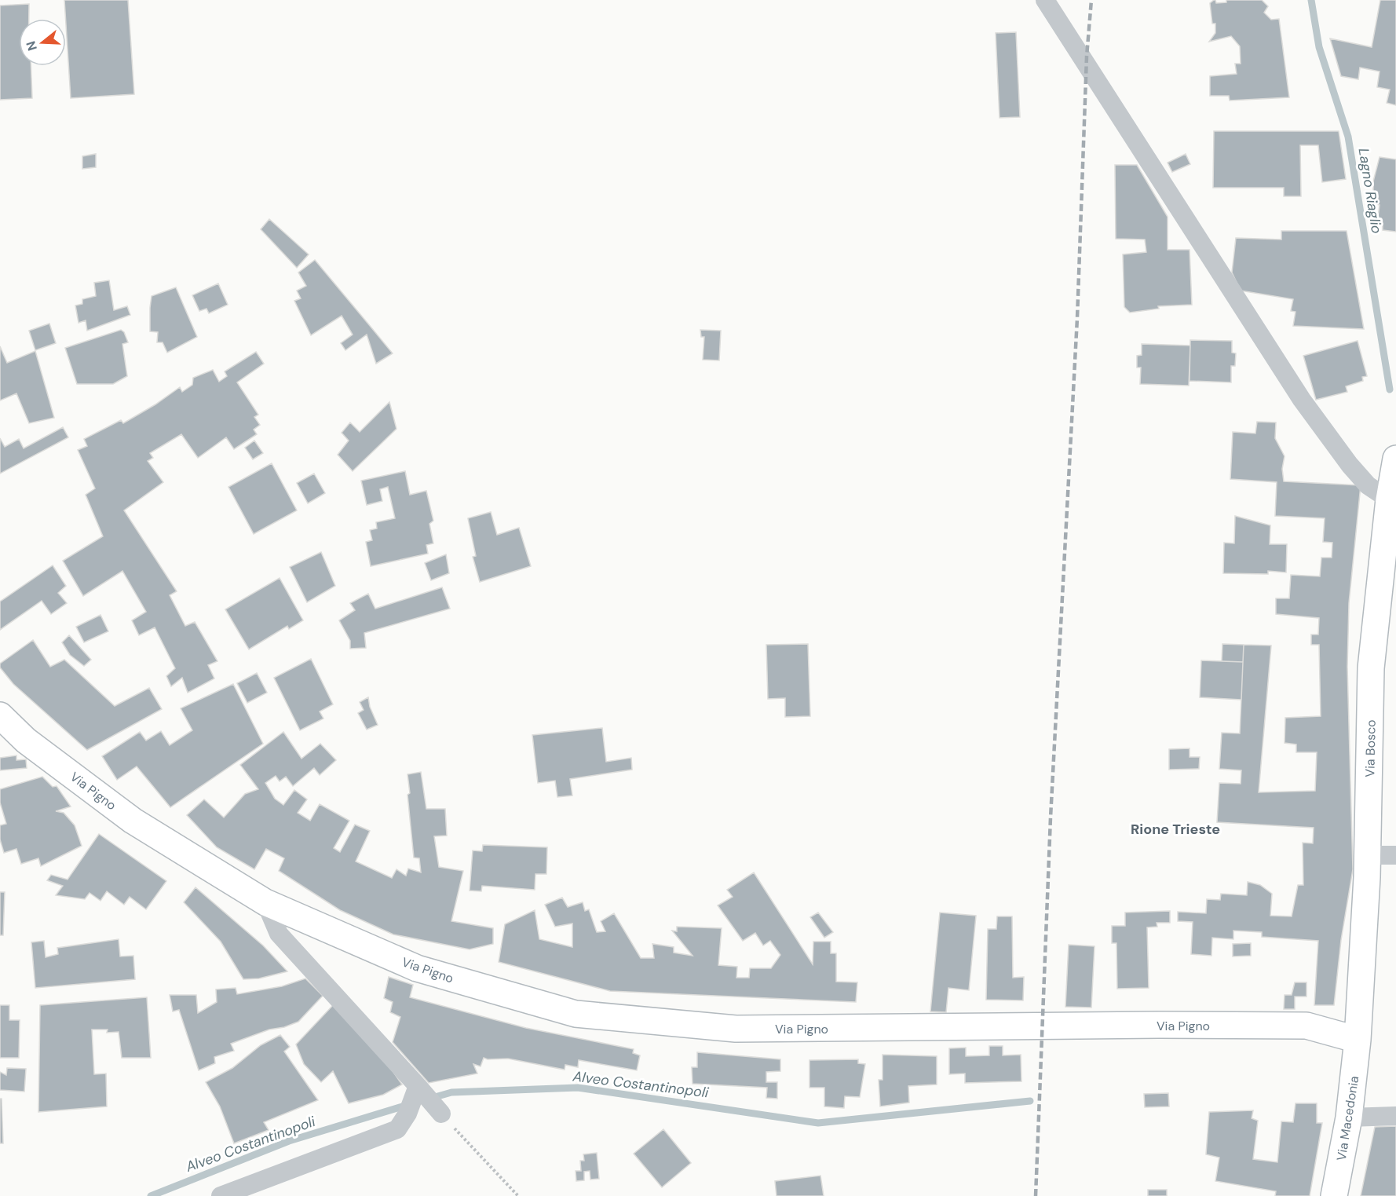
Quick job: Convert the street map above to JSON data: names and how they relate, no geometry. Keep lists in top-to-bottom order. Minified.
{"streets":{"street":["Via Bosco","Via Pigno","Via Macedonia"]},"crossings":[["Via Bosco","Via Pigno"],["Via Bosco","Via Macedonia"],["Via Pigno","Via Macedonia"]],"districts":["Rione Trieste"],"water":["Lagno Riaglio","Alveo Costantinopoli"],"north":"left"}
